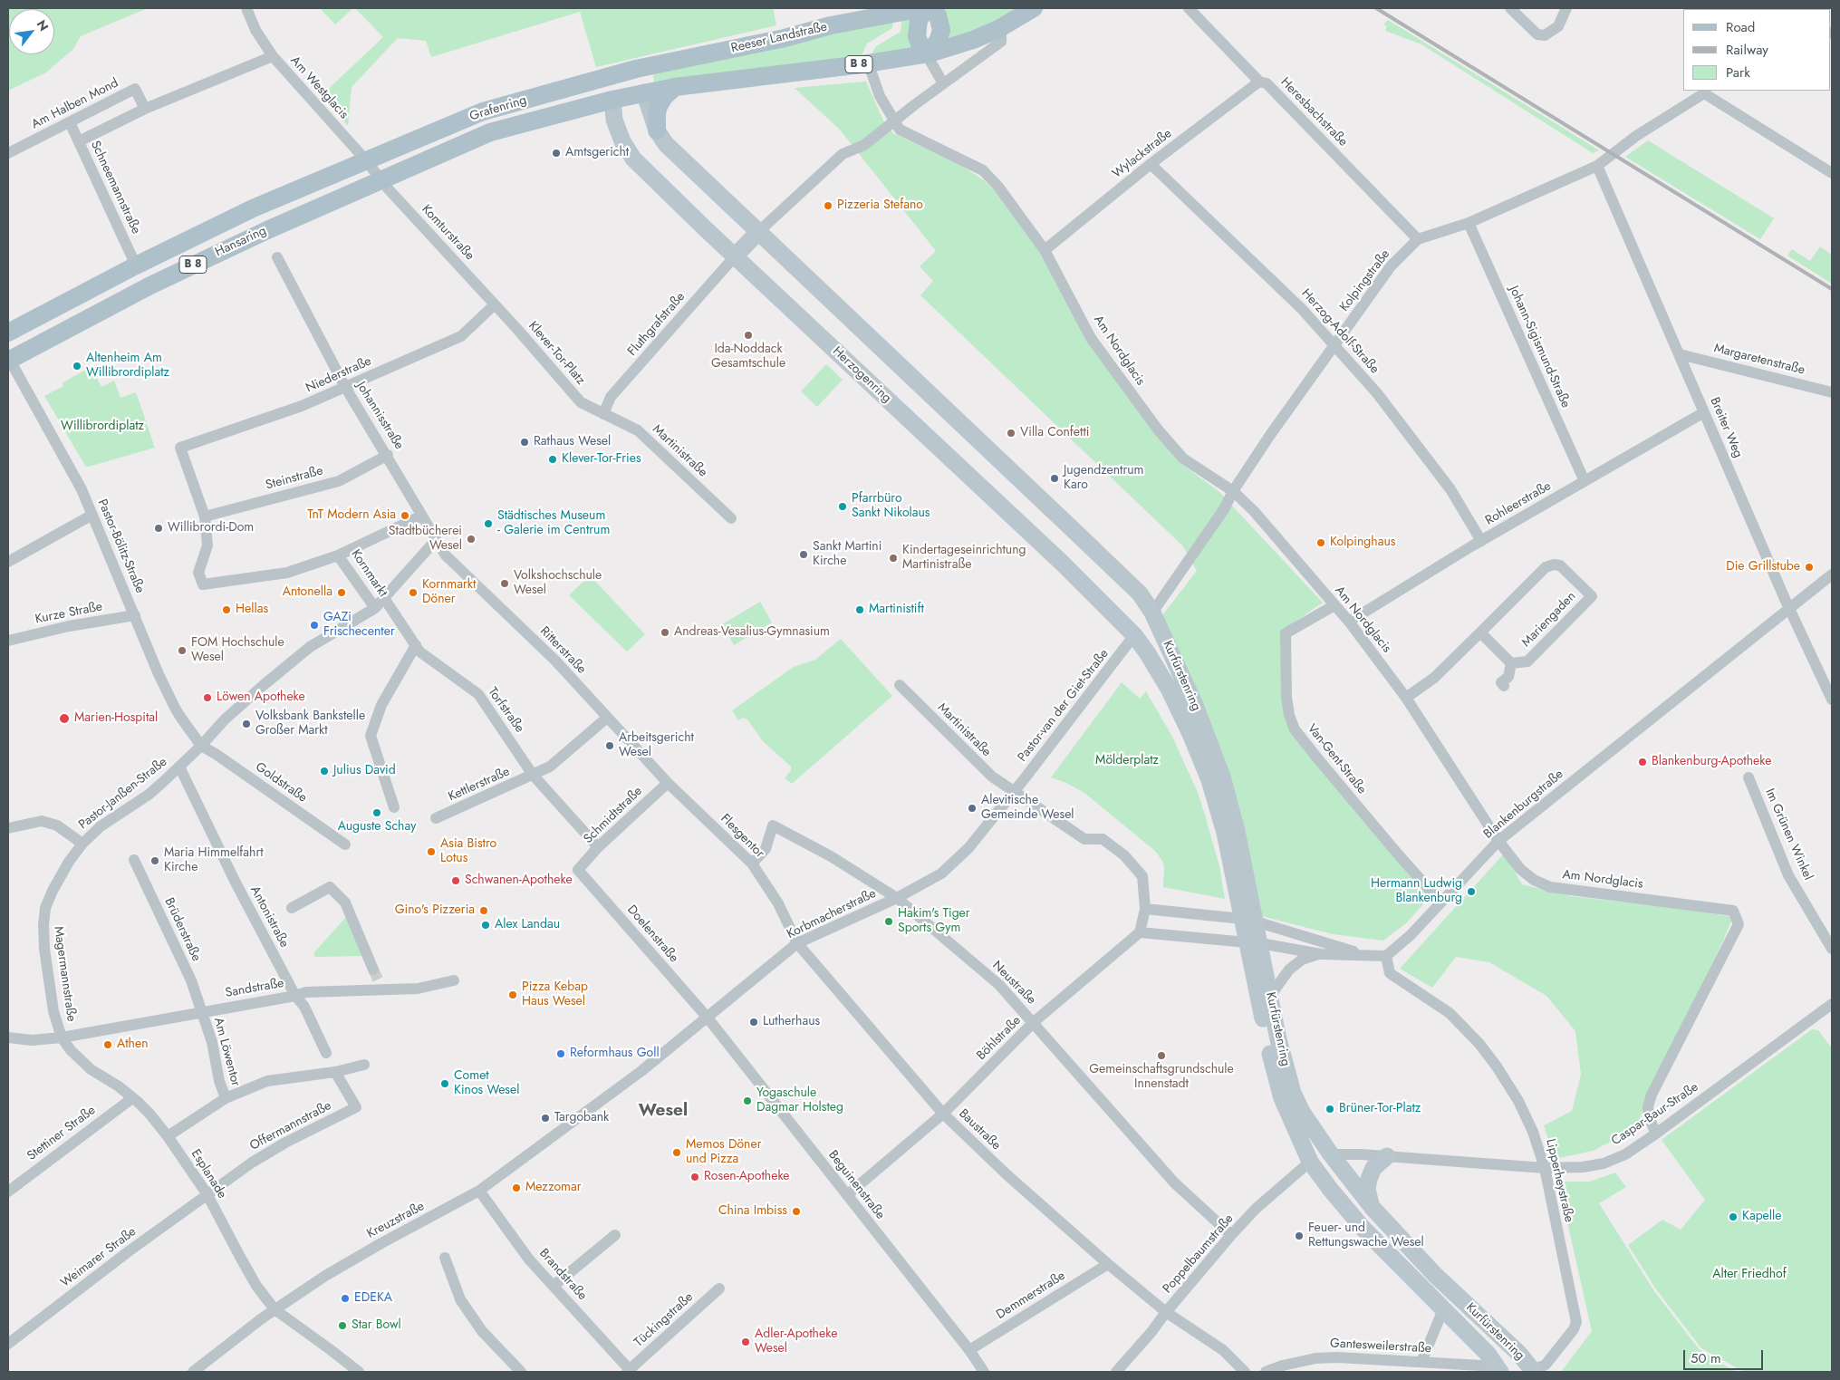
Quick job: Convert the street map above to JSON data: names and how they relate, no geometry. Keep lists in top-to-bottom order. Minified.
{"streets":{"main road":["Reeser Landstraße","B 8","Grafenring","Hansaring","Herzogenring","Kurfürstenring"],"street":["Am Westglacis","Am Halben Mond","Heresbachstraße","Wylackstraße","Schneemannstraße","Komturstraße","Kolpingstraße","Fluthgrafstraße","Herzog-Adolf-Straße","Johann-Sigismund-Straße","Am Nordglacis","Klever-Tor-Platz","Margaretenstraße","Niederstraße","Johannisstraße","Breiter Weg","Martinistraße","Steinstraße","Rohleerstraße","Pastor-Bölitz-Straße","Kornmarkt","Kurze Straße","Mariengaden","Ritterstraße","Pastor-van der Giet-Straße","Torfstraße","Van-Gent-Straße","Goldstraße","Kettlerstraße","Pastor-Janßen-Straße","Blankenburgstraße","Schmidtstraße","Im Grünen Winkel","Flesgentor","Korbmacherstraße","Antonistraße","Brüderstraße","Doelenstraße","Magermannstraße","Neustraße","Sandstraße","Böhlstraße","Am Löwentor","Caspar-Baur-Straße","Offermannstraße","Baustraße","Stettiner Straße","Esplanade","Lipperheystraße","Beguinenstraße","Kreuzstraße","Poppelbaumstraße","Weimarer Straße","Brandstraße","Demmerstraße","Tückingstraße","Gantesweilerstraße"]},"crossings":[["Reeser Landstraße","Grafenring"],["B 8","Grafenring"],["B 8","Am Nordglacis"],["Am Westglacis","Grafenring"],["Am Westglacis","Komturstraße"],["Am Westglacis","Hansaring"],["Am Halben Mond","Schneemannstraße"],["Grafenring","Komturstraße"],["Grafenring","Hansaring"],["Grafenring","Herzogenring"],["Heresbachstraße","Wylackstraße"],["Heresbachstraße","Kolpingstraße"],["Wylackstraße","Herzog-Adolf-Straße"],["Wylackstraße","Am Nordglacis"],["Schneemannstraße","Hansaring"],["Komturstraße","Hansaring"],["Komturstraße","Klever-Tor-Platz"],["Komturstraße","Niederstraße"],["Hansaring","Pastor-Bölitz-Straße"],["Kolpingstraße","Herzog-Adolf-Straße"],["Kolpingstraße","Johann-Sigismund-Straße"],["Kolpingstraße","Am Nordglacis"],["Kolpingstraße","Breiter Weg"],["Kolpingstraße","Kurfürstenring"],["Fluthgrafstraße","Klever-Tor-Platz"],["Fluthgrafstraße","Herzogenring"],["Fluthgrafstraße","Martinistraße"],["Herzog-Adolf-Straße","Rohleerstraße"],["Johann-Sigismund-Straße","Rohleerstraße"],["Am Nordglacis","Rohleerstraße"],["Am Nordglacis","Mariengaden"],["Am Nordglacis","Van-Gent-Straße"],["Am Nordglacis","Blankenburgstraße"],["Am Nordglacis","Caspar-Baur-Straße"],["Klever-Tor-Platz","Niederstraße"],["Klever-Tor-Platz","Martinistraße"],["Margaretenstraße","Breiter Weg"],["Niederstraße","Johannisstraße"],["Niederstraße","Steinstraße"],["Herzogenring","Kurfürstenring"],["Herzogenring","Pastor-van der Giet-Straße"],["Johannisstraße","Steinstraße"],["Johannisstraße","Kornmarkt"],["Johannisstraße","Ritterstraße"],["Breiter Weg","Rohleerstraße"],["Breiter Weg","Blankenburgstraße"],["Martinistraße","Pastor-van der Giet-Straße"],["Martinistraße","Korbmacherstraße"],["Pastor-Bölitz-Straße","Kurze Straße"],["Pastor-Bölitz-Straße","Goldstraße"],["Pastor-Bölitz-Straße","Pastor-Janßen-Straße"],["Kornmarkt","Ritterstraße"],["Kornmarkt","Torfstraße"],["Kornmarkt","Pastor-Janßen-Straße"],["Ritterstraße","Kettlerstraße"],["Ritterstraße","Schmidtstraße"],["Ritterstraße","Flesgentor"],["Kurfürstenring","Pastor-van der Giet-Straße"],["Kurfürstenring","Caspar-Baur-Straße"],["Kurfürstenring","Lipperheystraße"],["Kurfürstenring","Poppelbaumstraße"],["Kurfürstenring","Gantesweilerstraße"],["Pastor-van der Giet-Straße","Korbmacherstraße"],["Torfstraße","Kettlerstraße"],["Torfstraße","Schmidtstraße"],["Van-Gent-Straße","Blankenburgstraße"],["Goldstraße","Pastor-Janßen-Straße"],["Pastor-Janßen-Straße","Antonistraße"],["Pastor-Janßen-Straße","Magermannstraße"],["Blankenburgstraße","Lipperheystraße"],["Schmidtstraße","Flesgentor"],["Schmidtstraße","Doelenstraße"],["Flesgentor","Korbmacherstraße"],["Flesgentor","Neustraße"],["Flesgentor","Baustraße"],["Korbmacherstraße","Doelenstraße"],["Korbmacherstraße","Neustraße"],["Korbmacherstraße","Baustraße"],["Korbmacherstraße","Beguinenstraße"],["Korbmacherstraße","Kreuzstraße"],["Antonistraße","Sandstraße"],["Brüderstraße","Sandstraße"],["Brüderstraße","Am Löwentor"],["Doelenstraße","Beguinenstraße"],["Magermannstraße","Sandstraße"],["Magermannstraße","Esplanade"],["Neustraße","Böhlstraße"],["Neustraße","Poppelbaumstraße"],["Sandstraße","Am Löwentor"],["Sandstraße","Esplanade"],["Böhlstraße","Baustraße"],["Böhlstraße","Beguinenstraße"],["Caspar-Baur-Straße","Lipperheystraße"],["Offermannstraße","Esplanade"],["Offermannstraße","Weimarer Straße"],["Baustraße","Poppelbaumstraße"],["Baustraße","Demmerstraße"],["Stettiner Straße","Esplanade"],["Esplanade","Kreuzstraße"],["Esplanade","Weimarer Straße"],["Beguinenstraße","Demmerstraße"],["Kreuzstraße","Brandstraße"],["Brandstraße","Tückingstraße"]],"districts":["Wesel"],"parks":["Willibrordiplatz","Mölderplatz","Alter Friedhof"],"places":["Amtsgericht","Pizzeria Stefano","Ida-Noddack Gesamtschule","Altenheim Am Willibrordiplatz","Villa Confetti","Rathaus Wesel","Klever-Tor-Fries","Jugendzentrum Karo","Pfarrbüro Sankt Nikolaus","TnT Modern Asia","Städtisches Museum - Galerie im Centrum","Willibrordi-Dom","Stadtbücherei Wesel","Kolpinghaus","Sankt Martini Kirche","Kindertageseinrichtung Martinistraße","Die Grillstube","Volkshochschule Wesel","Antonella","Kornmarkt Döner","Hellas","Martinistift","GAZi Frischecenter","Andreas-Vesalius-Gymnasium","FOM Hochschule Wesel","Löwen Apotheke","Marien-Hospital","Volksbank Bankstelle Großer Markt","Arbeitsgericht Wesel","Blankenburg-Apotheke","Julius David","Alevitische Gemeinde Wesel","Auguste Schay","Asia Bistro Lotus","Maria Himmelfahrt Kirche","Schwanen-Apotheke","Hermann Ludwig Blankenburg","Gino's Pizzeria","Hakim's Tiger Sports Gym","Alex Landau","Pizza Kebap Haus Wesel","Lutherhaus","Athen","Reformhaus Goll","Gemeinschaftsgrundschule Innenstadt","Comet Kinos Wesel","Yogaschule Dagmar Holsteg","Brüner-Tor-Platz","Targobank","Memos Döner und Pizza","Rosen-Apotheke","Mezzomar","China Imbiss","Kapelle","Feuer- und Rettungswache Wesel","EDEKA","Star Bowl","Adler-Apotheke Wesel"],"legend":["Road","Railway","Park"],"scale_bar":"50 m","north":"top right"}
